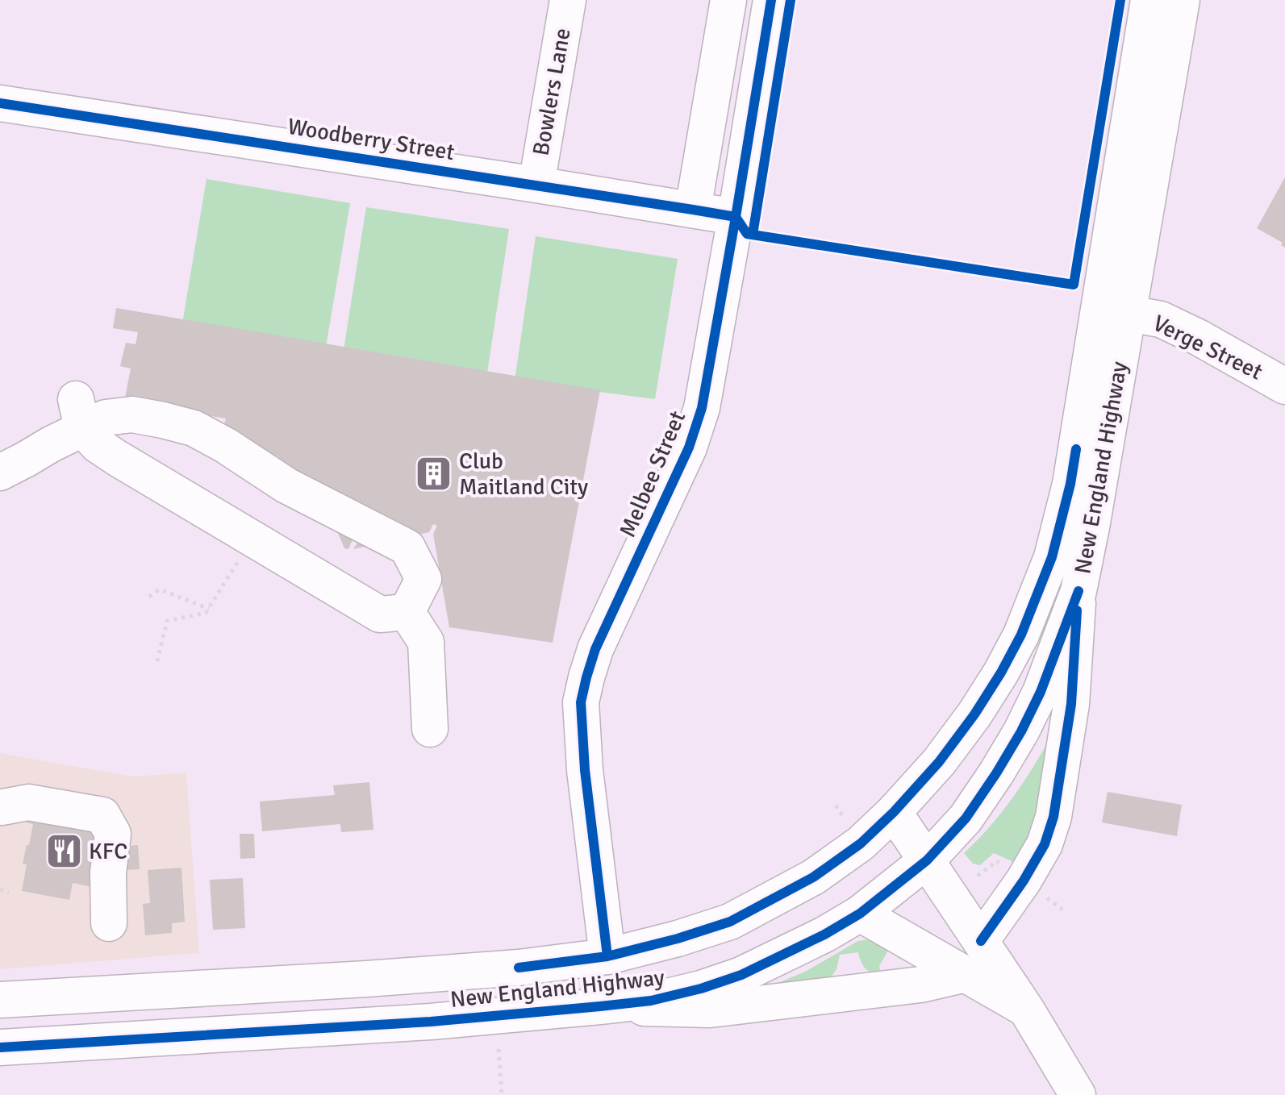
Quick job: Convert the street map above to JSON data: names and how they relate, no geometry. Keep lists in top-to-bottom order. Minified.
{"streets":{"main road":["Bowlers Lane","Woodberry Street","Verge Street","New England Highway","Melbee Street"]},"crossings":[["Bowlers Lane","Woodberry Street"],["Woodberry Street","Melbee Street"],["Verge Street","New England Highway"],["New England Highway","Melbee Street"]],"places":{"building":["Club Maitland City"],"restaurant":["KFC"]}}
